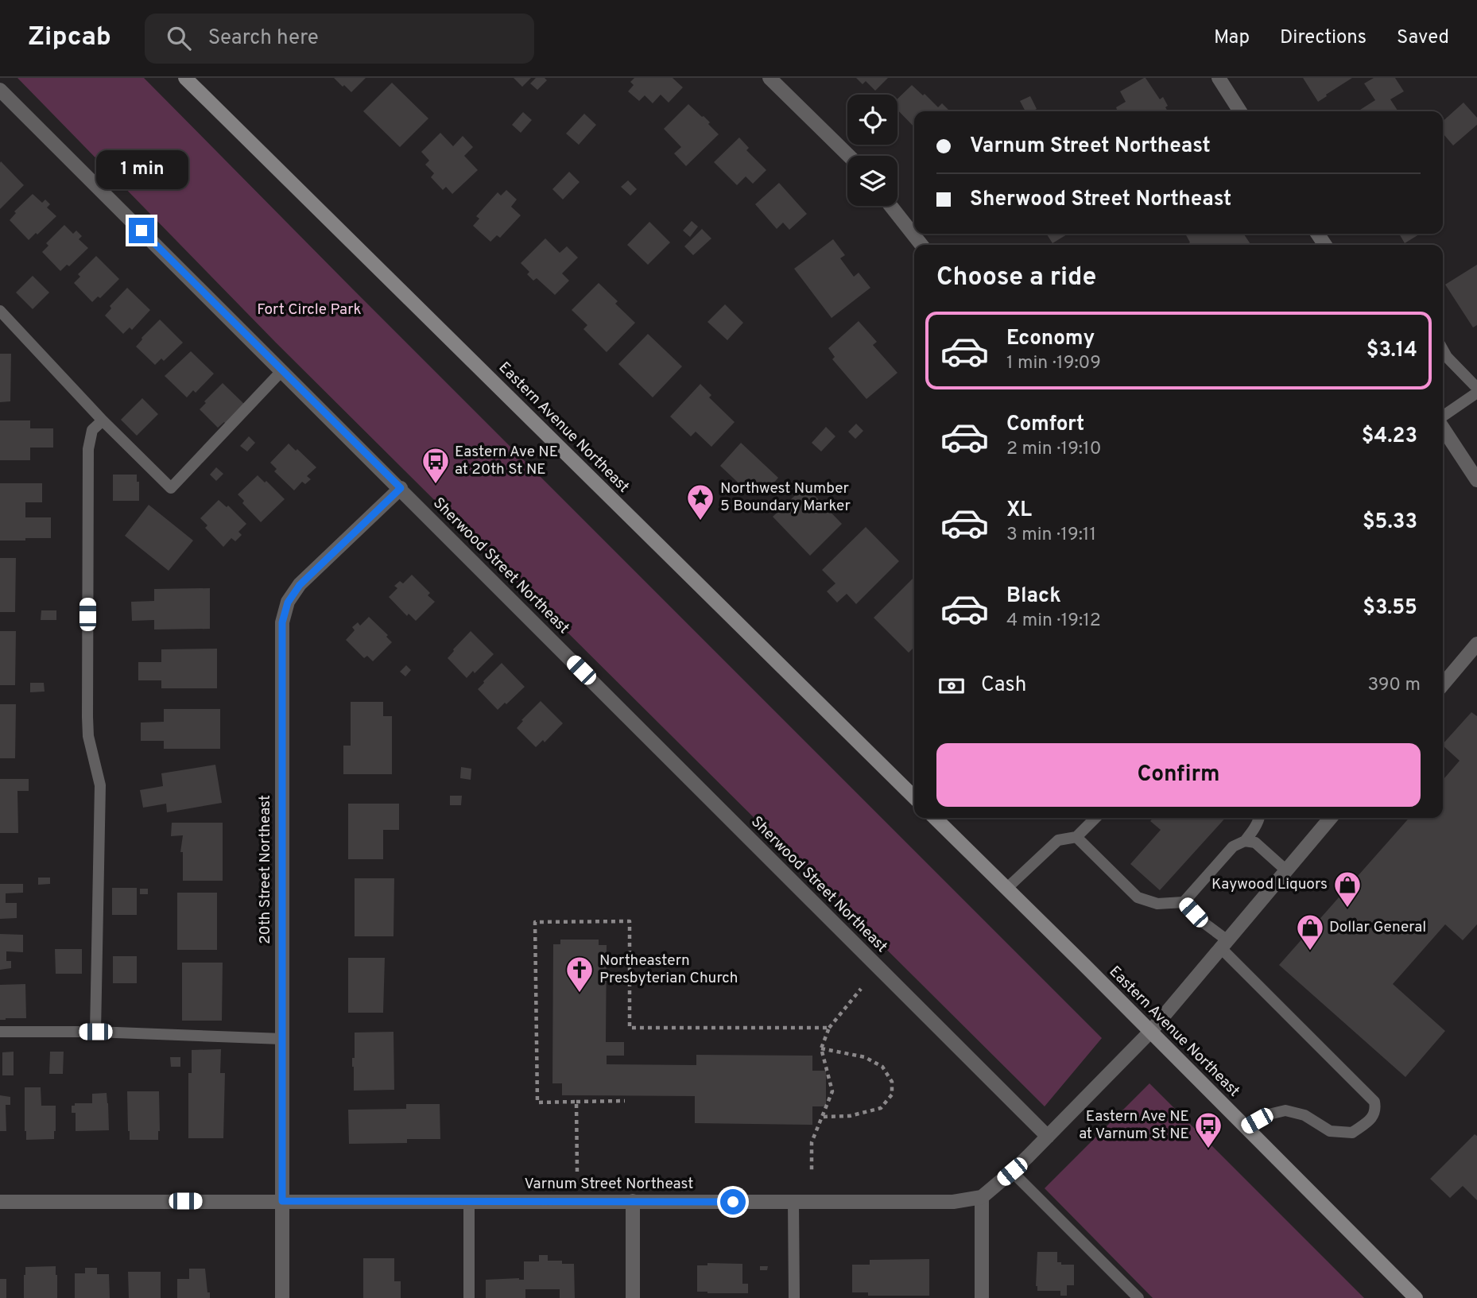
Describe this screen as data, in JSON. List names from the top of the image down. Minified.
{"streets":{"main road":["Eastern Avenue Northeast"],"street":["Sherwood Street Northeast","20th Street Northeast","Varnum Street Northeast"]},"crossings":[["Sherwood Street Northeast","20th Street Northeast"],["20th Street Northeast","Varnum Street Northeast"]],"parks":["Fort Circle Park"],"places":{"bus stop":["Eastern Ave NE at 20th St NE","Eastern Ave NE at Varnum St NE"],"place":["Northwest Number 5 Boundary Marker"],"shop":["Kaywood Liquors","Dollar General"],"church":["Northeastern Presbyterian Church"]},"page":{"header":"Zipcab","search":"Search here","nav":["Map","Directions","Saved"],"banner":["Varnum Street Northeast","Sherwood Street Northeast"],"bubble":"1 min","heading":"Choose a ride","list":[{"name":"Economy","note":"1 min · 19:09","value":"$3.14"},{"name":"Comfort","note":"2 min · 19:10","value":"$4.23"},{"name":"XL","note":"3 min · 19:11","value":"$5.33"},{"name":"Black","note":"4 min · 19:12","value":"$3.55"}],"pay":["Cash","390 m"],"buttons":"Confirm"}}
